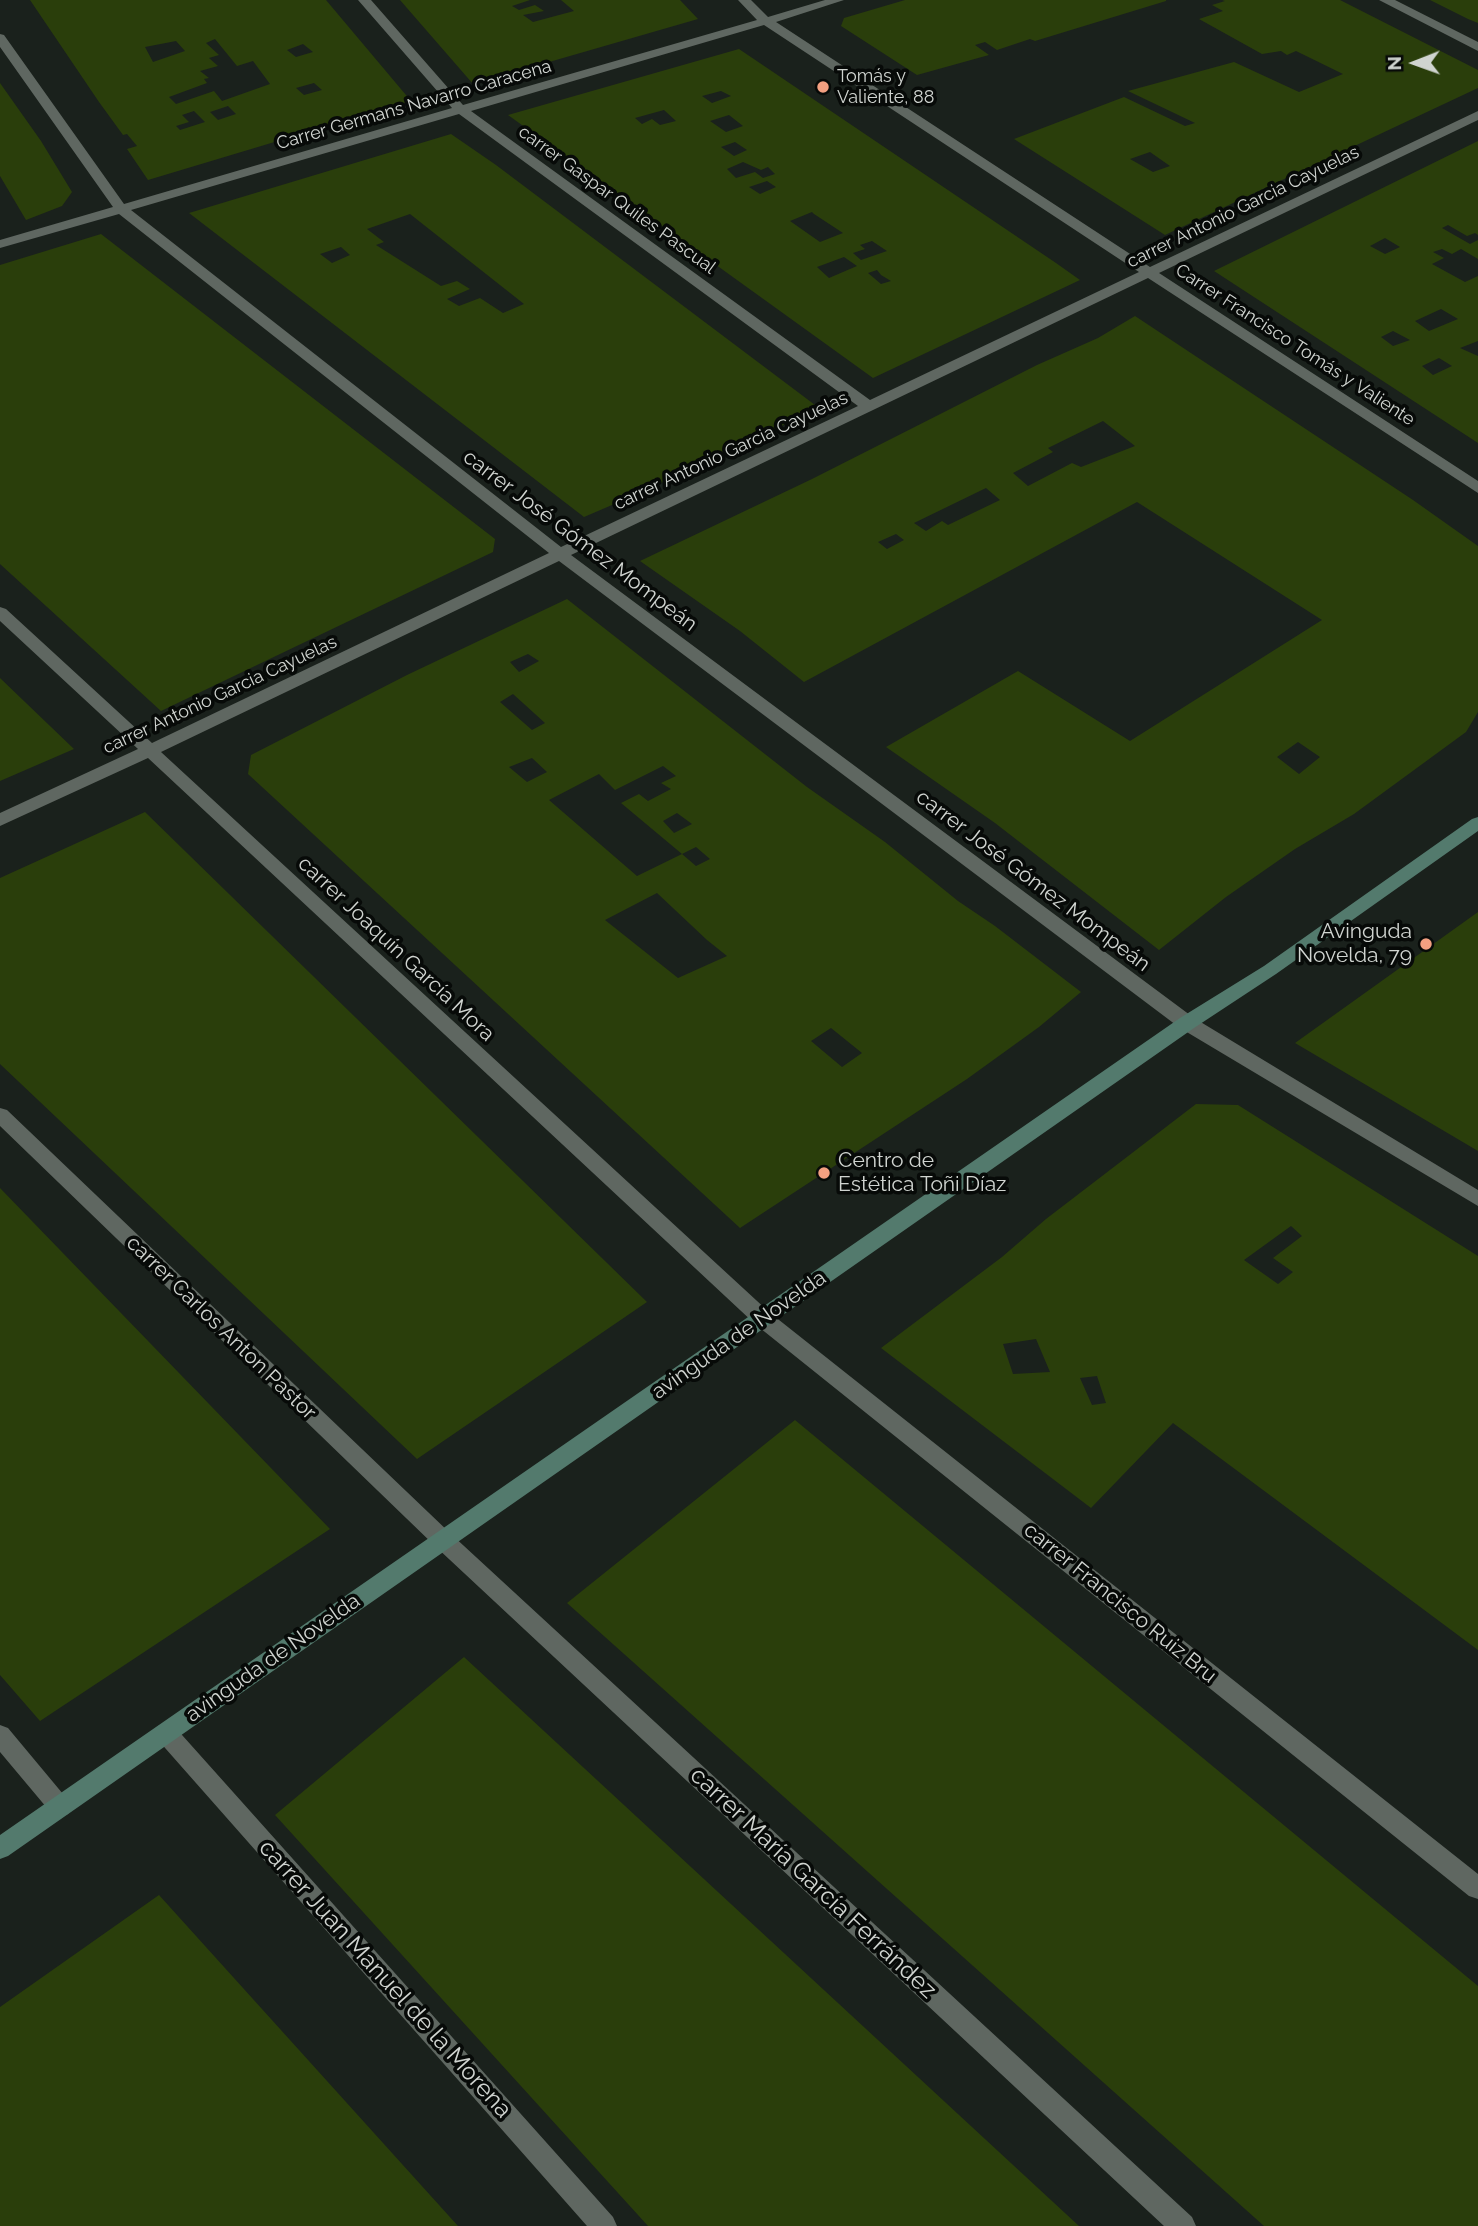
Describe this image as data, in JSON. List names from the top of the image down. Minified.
{"streets":{"main road":["avinguda de Novelda"],"street":["Carrer Germans Navarro Caracena","carrer Gaspar Quiles Pascual","carrer Antonio Garcia Cayuelas","Carrer Francisco Tomás y Valiente","carrer José Gómez Mompeán","carrer Joaquín García Mora","carrer Carlos Anton Pastor","carrer Francisco Ruiz Bru","carrer María García Ferrández","carrer Juan Manuel de la Morena"]},"crossings":[["Carrer Germans Navarro Caracena","carrer Gaspar Quiles Pascual"],["Carrer Germans Navarro Caracena","Carrer Francisco Tomás y Valiente"],["Carrer Germans Navarro Caracena","carrer José Gómez Mompeán"],["carrer Gaspar Quiles Pascual","carrer Antonio Garcia Cayuelas"],["carrer Antonio Garcia Cayuelas","Carrer Francisco Tomás y Valiente"],["carrer Antonio Garcia Cayuelas","carrer José Gómez Mompeán"],["carrer Antonio Garcia Cayuelas","carrer Joaquín García Mora"],["carrer José Gómez Mompeán","avinguda de Novelda"],["carrer Joaquín García Mora","avinguda de Novelda"],["carrer Joaquín García Mora","carrer Francisco Ruiz Bru"],["carrer Carlos Anton Pastor","avinguda de Novelda"],["carrer Carlos Anton Pastor","carrer María García Ferrández"],["avinguda de Novelda","carrer Francisco Ruiz Bru"],["avinguda de Novelda","carrer María García Ferrández"],["avinguda de Novelda","carrer Juan Manuel de la Morena"]],"places":["Tomás y Valiente, 88","Avinguda Novelda, 79","Centro de Estética Toñi Díaz"],"north":"left"}
